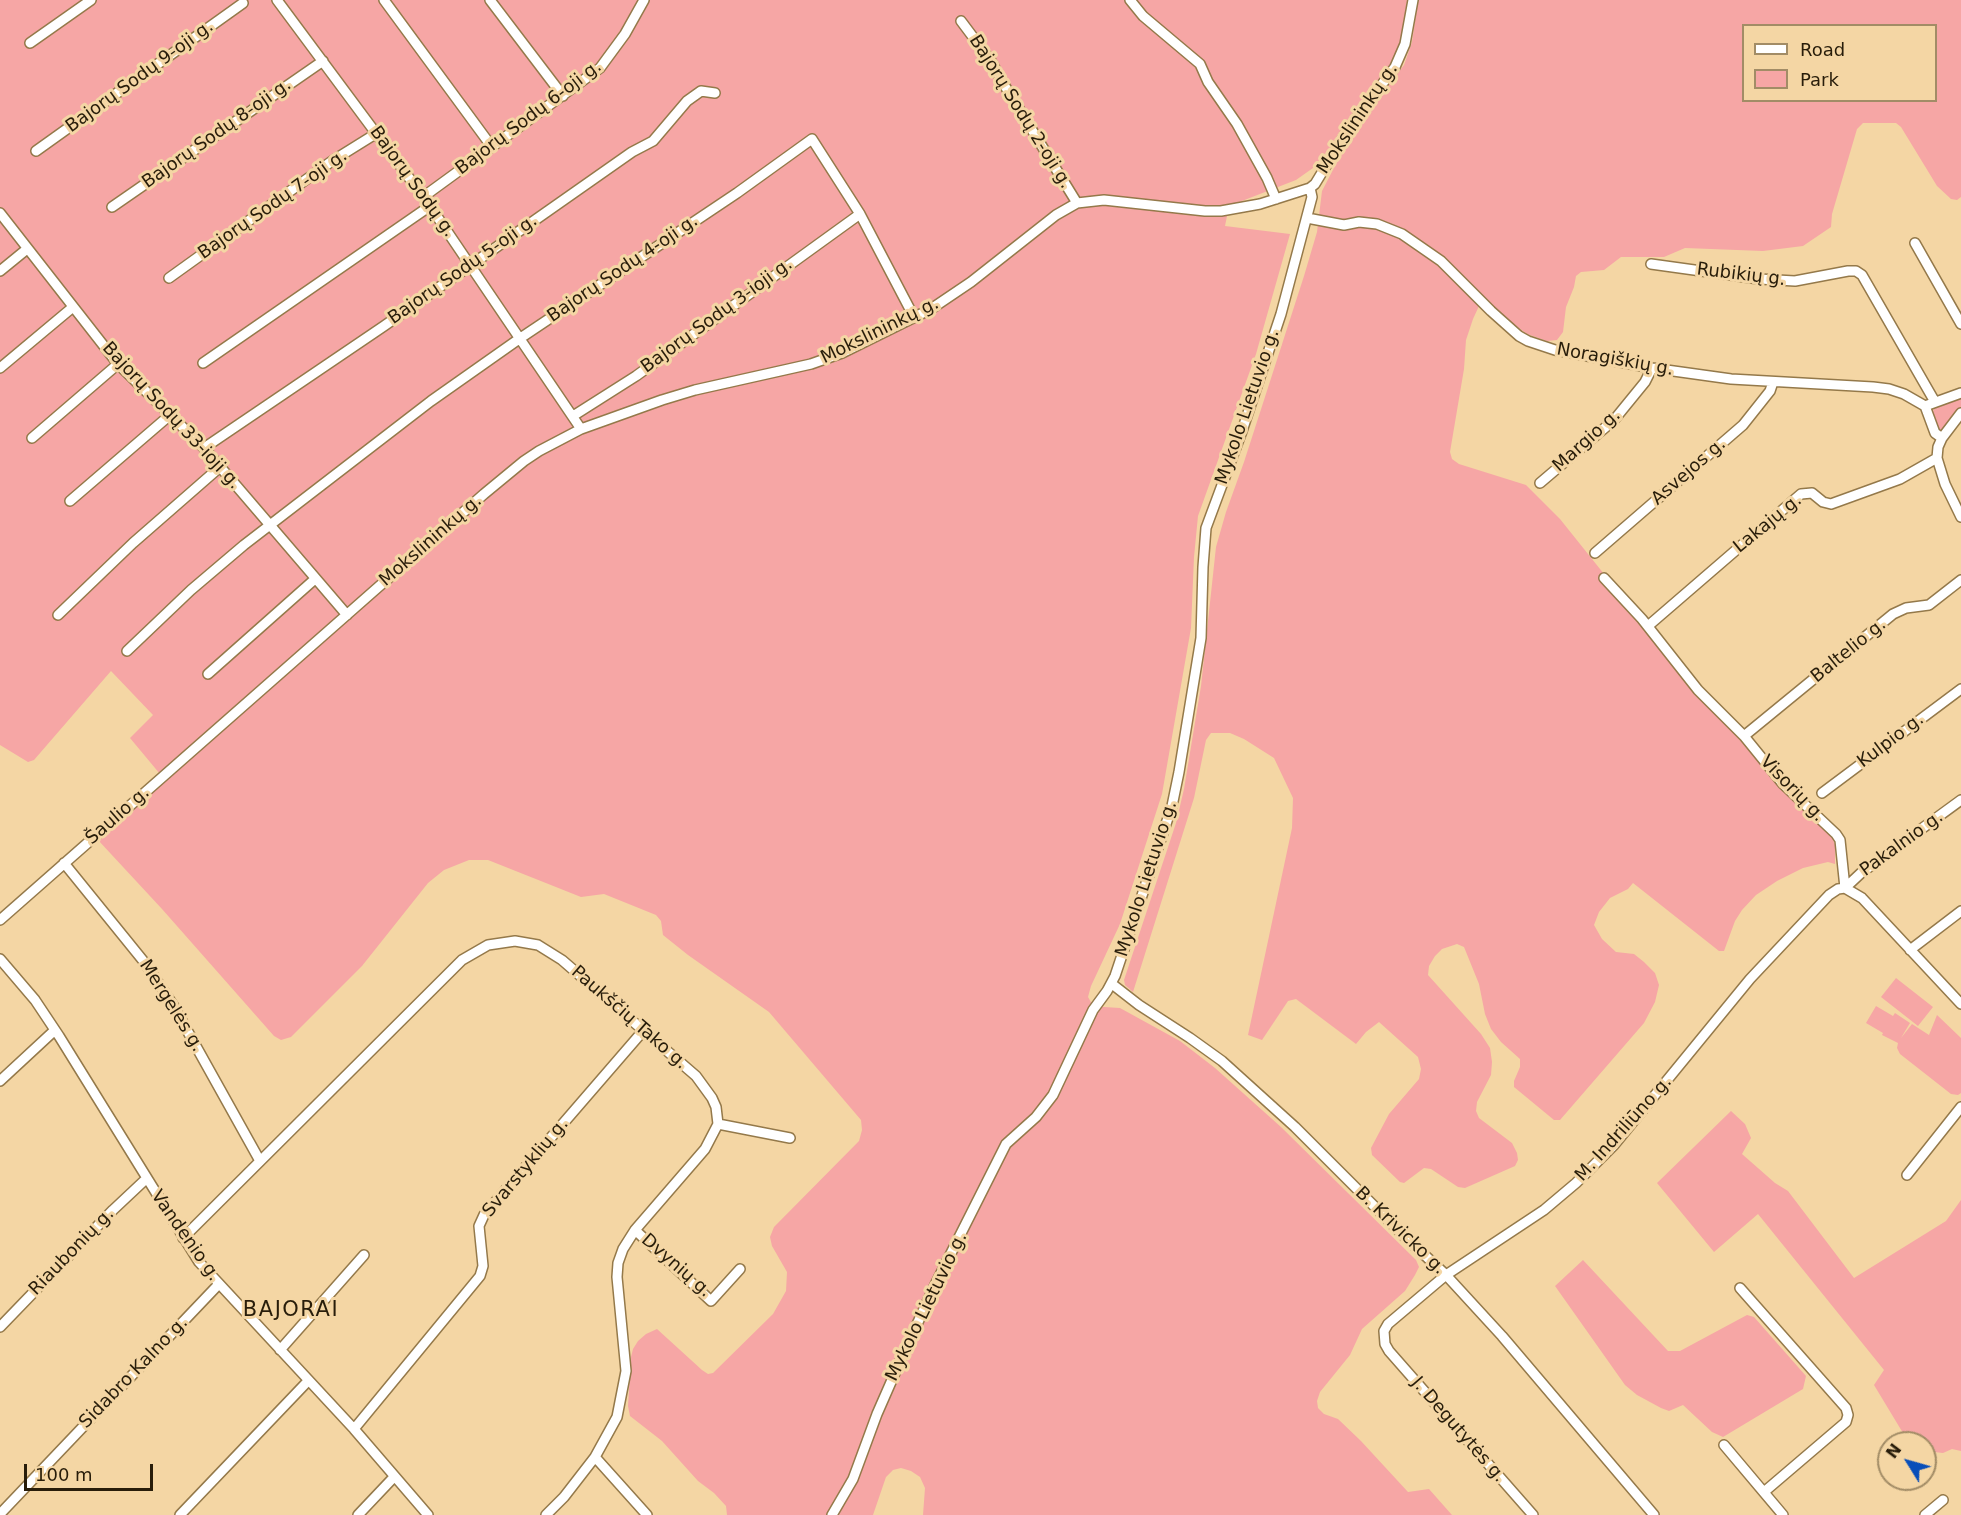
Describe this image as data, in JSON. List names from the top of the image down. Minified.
{"streets":{"street":["Bajorų Sodų 9-oji g.","Bajorų Sodų 2-oji g.","Bajorų Sodų 6-oji g.","Mokslininkų g.","Bajorų Sodų 8-oji g.","Bajorų Sodų g.","Bajorų Sodų 7-oji g.","Bajorų Sodų 4-oji g.","Bajorų Sodų 5-oji g.","Rubikių g.","Bajorų Sodų 3-ioji g.","Noragiškių g.","Mykolo Lietuvio g.","Bajorų Sodų 33-ioji g.","Margio g.","Asvejos g.","Lakajų g.","Baltelio g.","Kulpio g.","Visorių g.","Šaulio g.","Pakalnio g.","Mergelės g.","Paukščių Tako g.","M. Indriliūno g.","Svarstyklių g.","B. Krivicko g.","Vandenio g.","Riaubonių g.","Dvynių g.","Sidabro Kalno g.","J. Degutytės g."]},"crossings":[["Bajorų Sodų 2-oji g.","Mokslininkų g."],["Bajorų Sodų 6-oji g.","Bajorų Sodų g."],["Mokslininkų g.","Bajorų Sodų g."],["Mokslininkų g.","Bajorų Sodų 4-oji g."],["Mokslininkų g.","Mykolo Lietuvio g."],["Mokslininkų g.","Bajorų Sodų 33-ioji g."],["Mokslininkų g.","Šaulio g."],["Bajorų Sodų 8-oji g.","Bajorų Sodų g."],["Bajorų Sodų g.","Bajorų Sodų 7-oji g."],["Bajorų Sodų g.","Bajorų Sodų 4-oji g."],["Bajorų Sodų g.","Bajorų Sodų 5-oji g."],["Bajorų Sodų g.","Bajorų Sodų 3-ioji g."],["Bajorų Sodų 4-oji g.","Bajorų Sodų 3-ioji g."],["Bajorų Sodų 4-oji g.","Bajorų Sodų 33-ioji g."],["Bajorų Sodų 5-oji g.","Bajorų Sodų 33-ioji g."],["Noragiškių g.","Mykolo Lietuvio g."],["Noragiškių g.","Margio g."],["Noragiškių g.","Asvejos g."],["Mykolo Lietuvio g.","B. Krivicko g."],["Lakajų g.","Visorių g."],["Baltelio g.","Visorių g."],["Visorių g.","Pakalnio g."],["Visorių g.","M. Indriliūno g."],["Šaulio g.","Mergelės g."],["Pakalnio g.","M. Indriliūno g."],["Mergelės g.","Paukščių Tako g."],["Paukščių Tako g.","Svarstyklių g."],["Paukščių Tako g.","Vandenio g."],["M. Indriliūno g.","B. Krivicko g."],["M. Indriliūno g.","J. Degutytės g."],["Svarstyklių g.","Vandenio g."],["Vandenio g.","Riaubonių g."],["Vandenio g.","Sidabro Kalno g."]],"districts":["BAJORAI"],"legend":["Road","Park"],"scale_bar":"100 m","north":"top left"}
